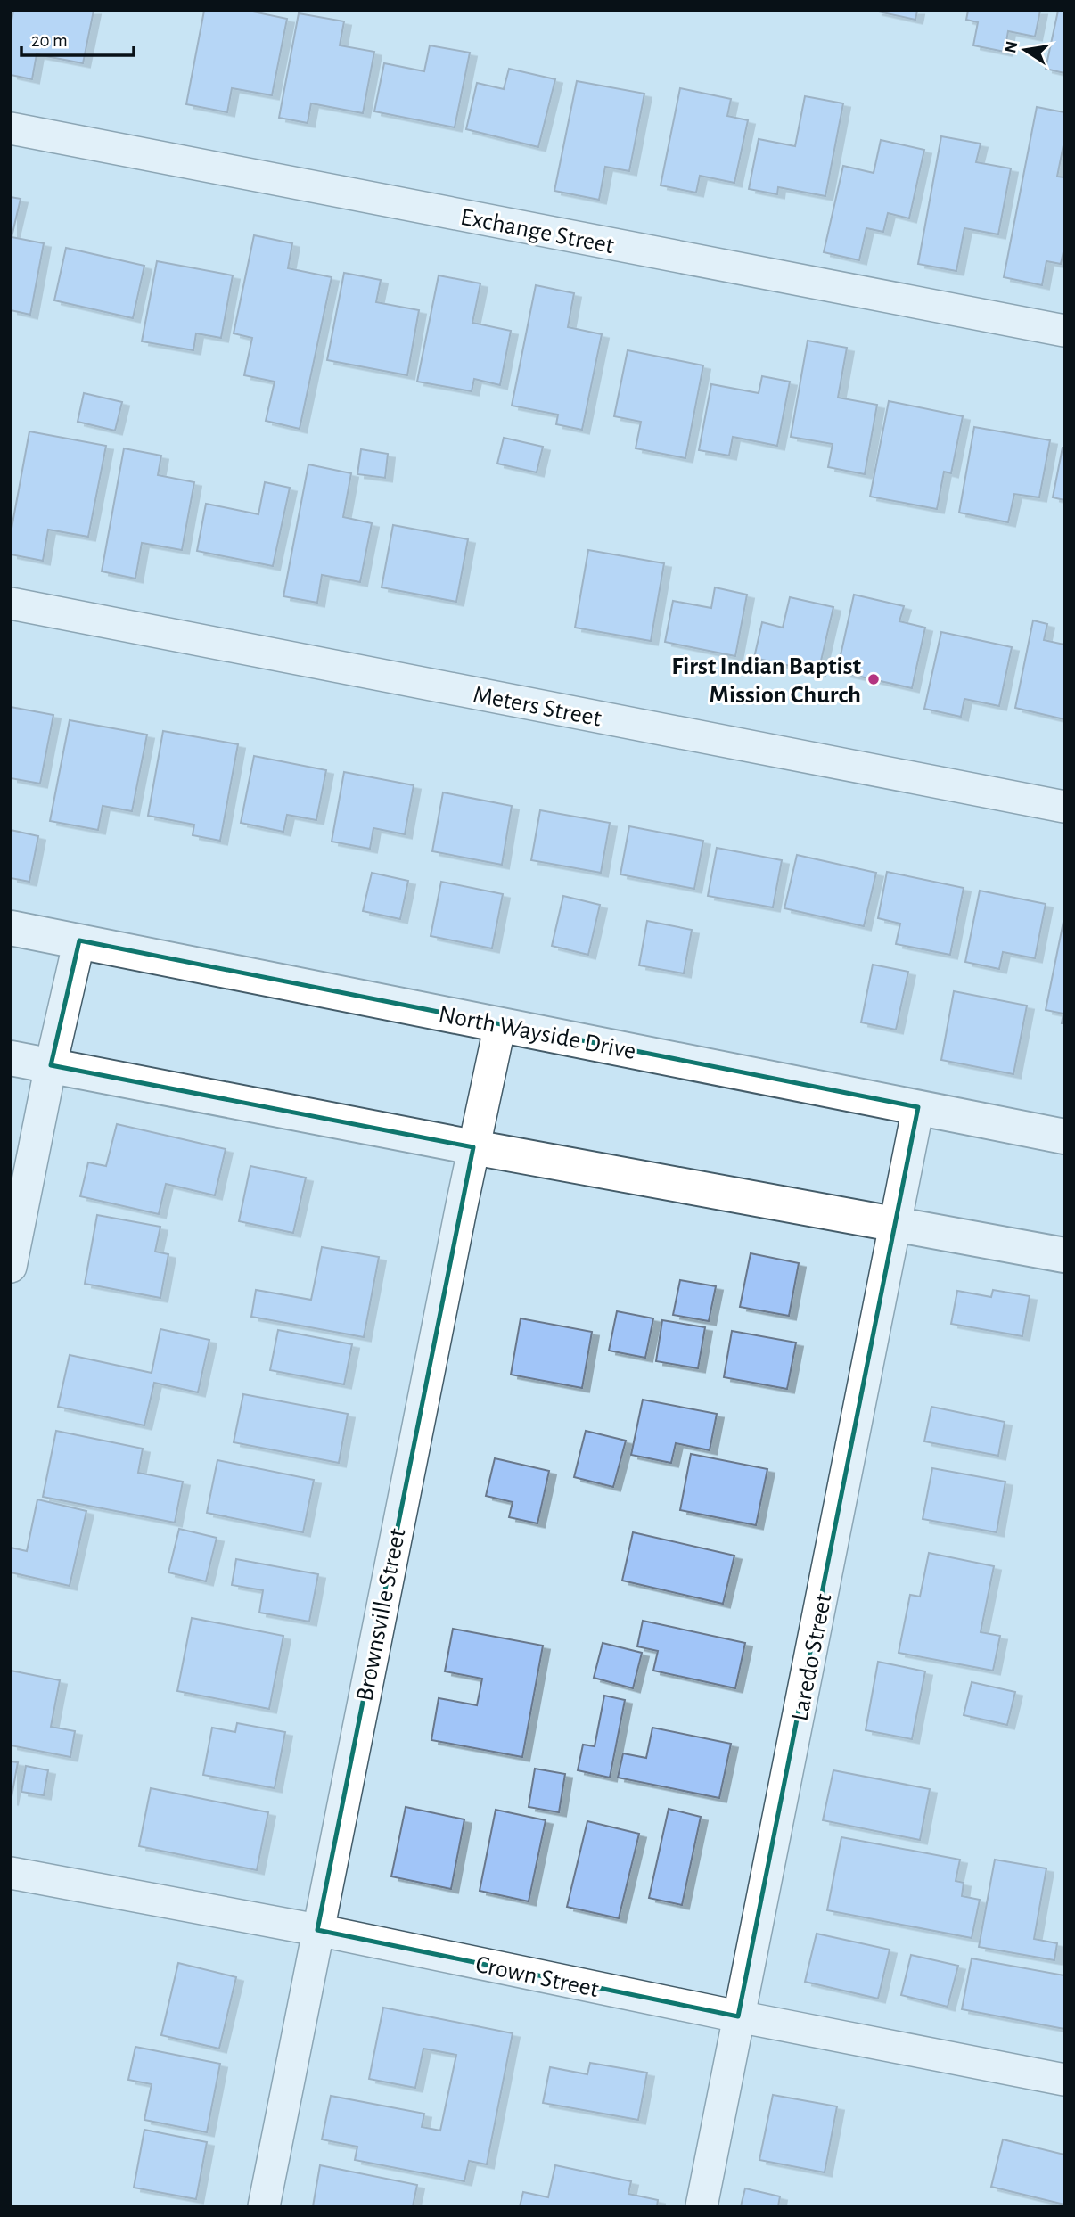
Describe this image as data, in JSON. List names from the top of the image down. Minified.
{"streets":{"main road":["North Wayside Drive"],"street":["Exchange Street","Meters Street","Brownsville Street","Laredo Street","Crown Street"]},"crossings":[["North Wayside Drive","Brownsville Street"],["North Wayside Drive","Laredo Street"],["Brownsville Street","Crown Street"],["Laredo Street","Crown Street"]],"places":["First Indian Baptist Mission Church"],"scale_bar":"20 m","north":"left"}
